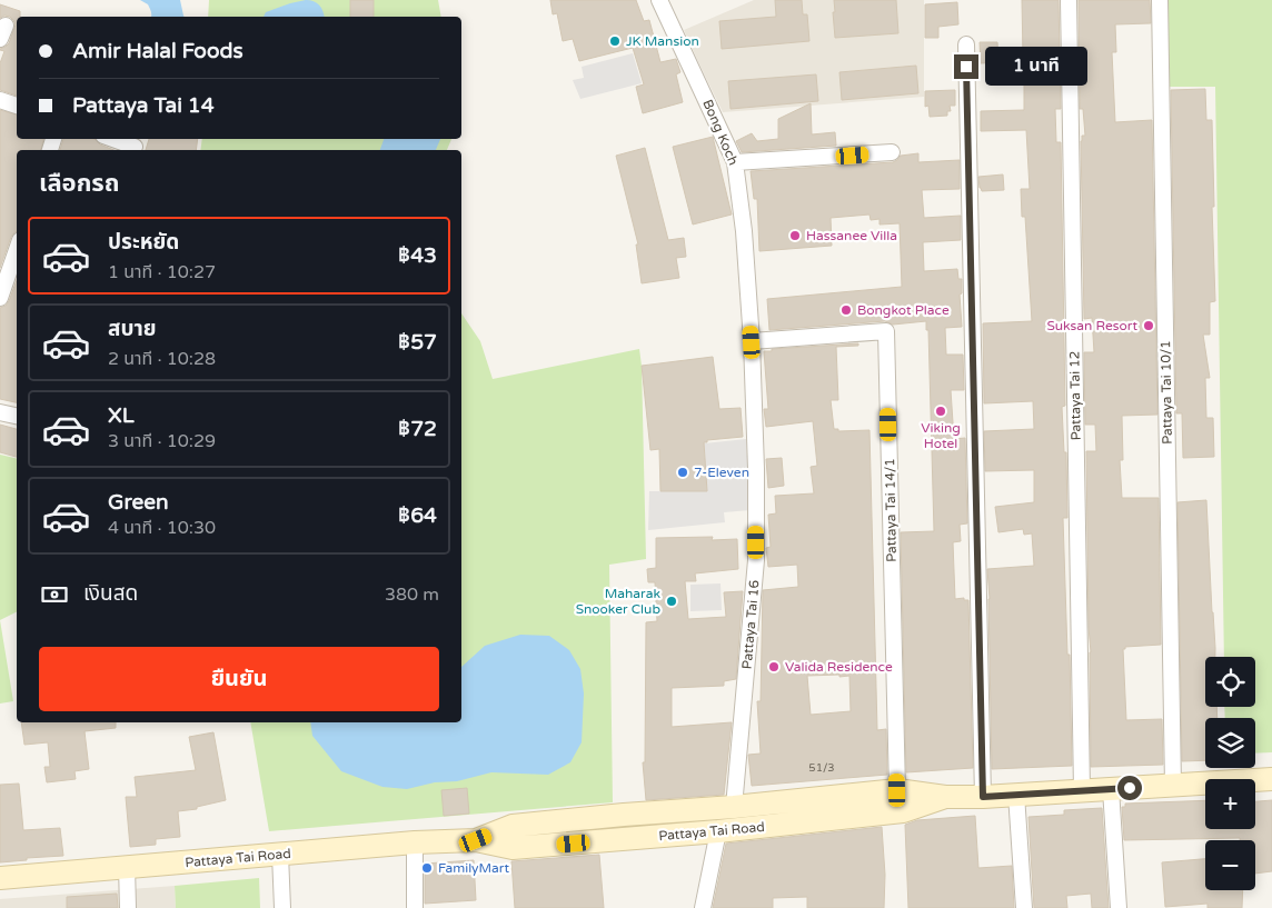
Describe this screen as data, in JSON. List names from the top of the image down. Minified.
{"streets":{"main road":["Pattaya Tai Road"],"street":["Bong Koch","Pattaya Tai 10/1","Pattaya Tai 12","Pattaya Tai 14/1","Pattaya Tai 16"]},"crossings":[["Bong Koch","Pattaya Tai 14/1"],["Bong Koch","Pattaya Tai 16"],["Pattaya Tai 10/1","Pattaya Tai Road"],["Pattaya Tai 12","Pattaya Tai Road"],["Pattaya Tai 14/1","Pattaya Tai 16"],["Pattaya Tai 14/1","Pattaya Tai Road"],["Pattaya Tai 16","Pattaya Tai Road"]],"places":["JK Mansion","Hassanee Villa","Bongkot Place","Suksan Resort","Viking Hotel","7-Eleven","Maharak Snooker Club","Valida Residence","FamilyMart"],"house_numbers":["51/3"],"page":{"banner":["Amir Halal Foods","Pattaya Tai 14"],"bubble":"1 นาที","heading":"เลือกรถ","list":[{"name":"ประหยัด","note":"1 นาที · 10:27","value":"฿43"},{"name":"สบาย","note":"2 นาที · 10:28","value":"฿57"},{"name":"XL","note":"3 นาที · 10:29","value":"฿72"},{"name":"Green","note":"4 นาที · 10:30","value":"฿64"}],"pay":["เงินสด","380 m"],"buttons":"ยืนยัน","map_buttons":["+","−"]}}
